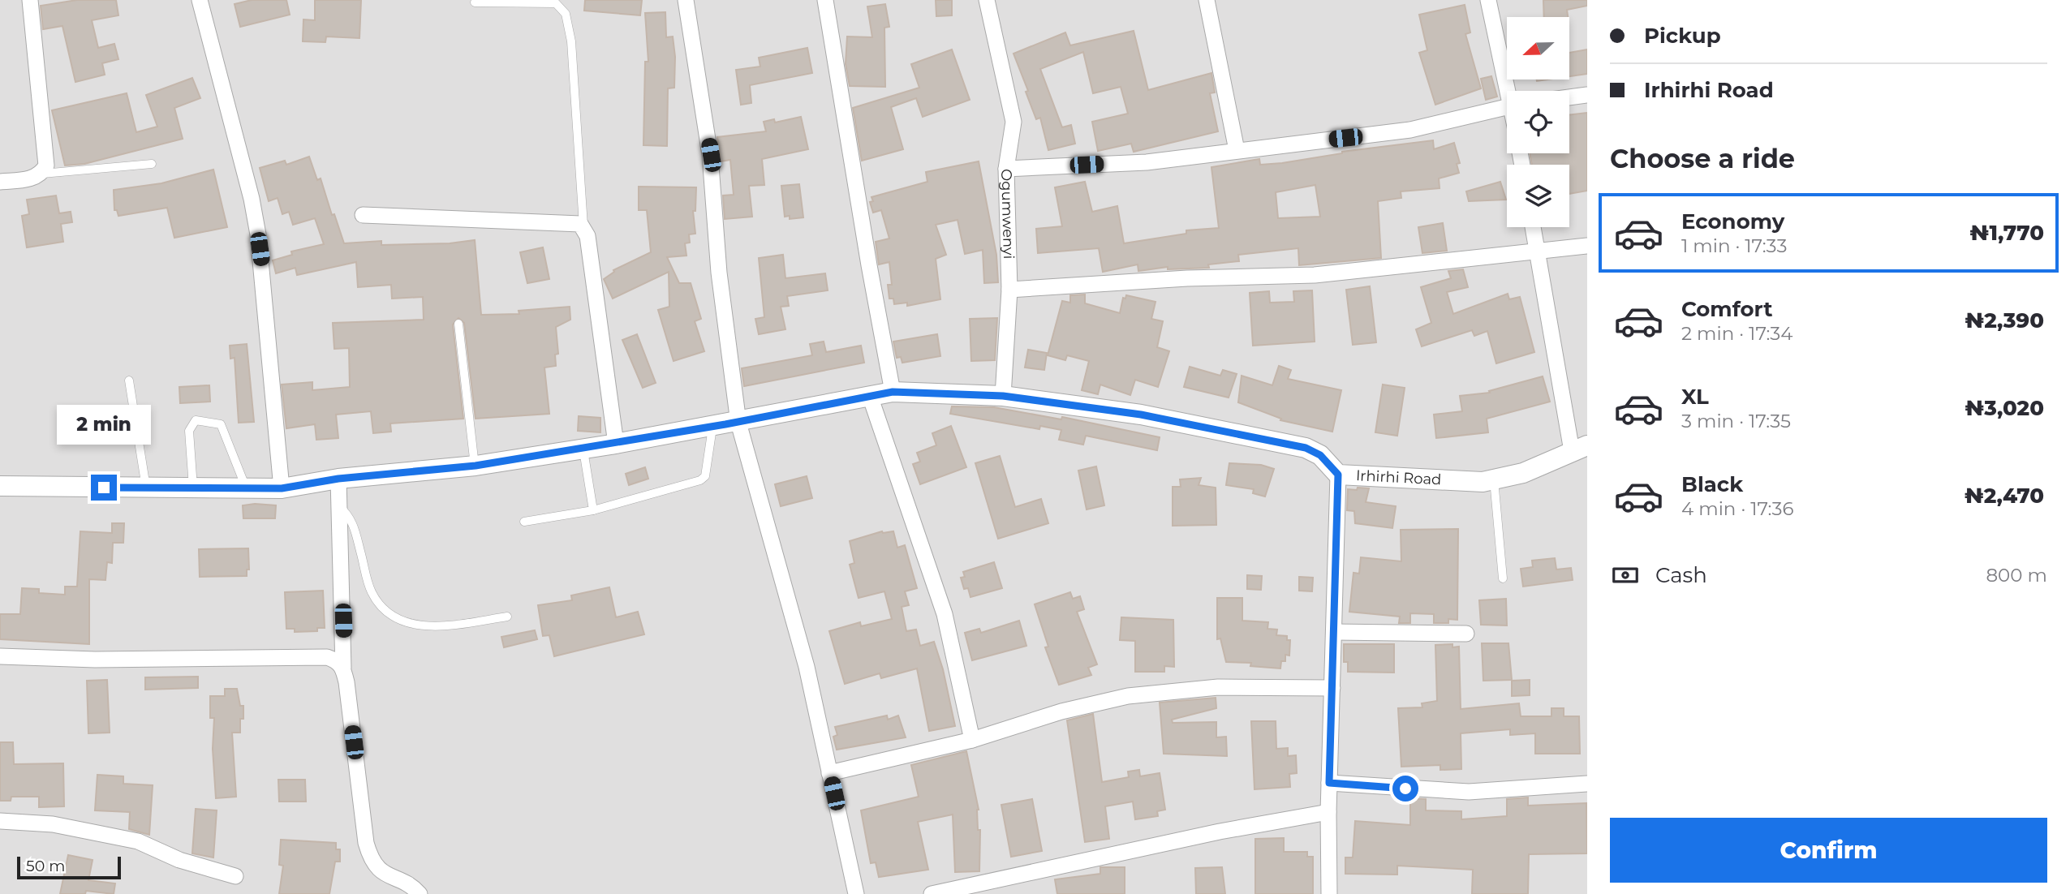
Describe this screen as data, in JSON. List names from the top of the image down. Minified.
{"streets":{"street":["Ogumwenyi","Irhirhi Road"]},"crossings":[["Ogumwenyi","Irhirhi Road"]],"scale_bar":"50 m","north":"left","page":{"banner":["Pickup","Irhirhi Road"],"heading":"Choose a ride","list":[{"name":"Economy","note":"1 min · 17:33","value":"₦1,770"},{"name":"Comfort","note":"2 min · 17:34","value":"₦2,390"},{"name":"XL","note":"3 min · 17:35","value":"₦3,020"},{"name":"Black","note":"4 min · 17:36","value":"₦2,470"}],"bubble":"2 min","pay":["Cash","800 m"],"buttons":"Confirm","scale":"50 m"}}
